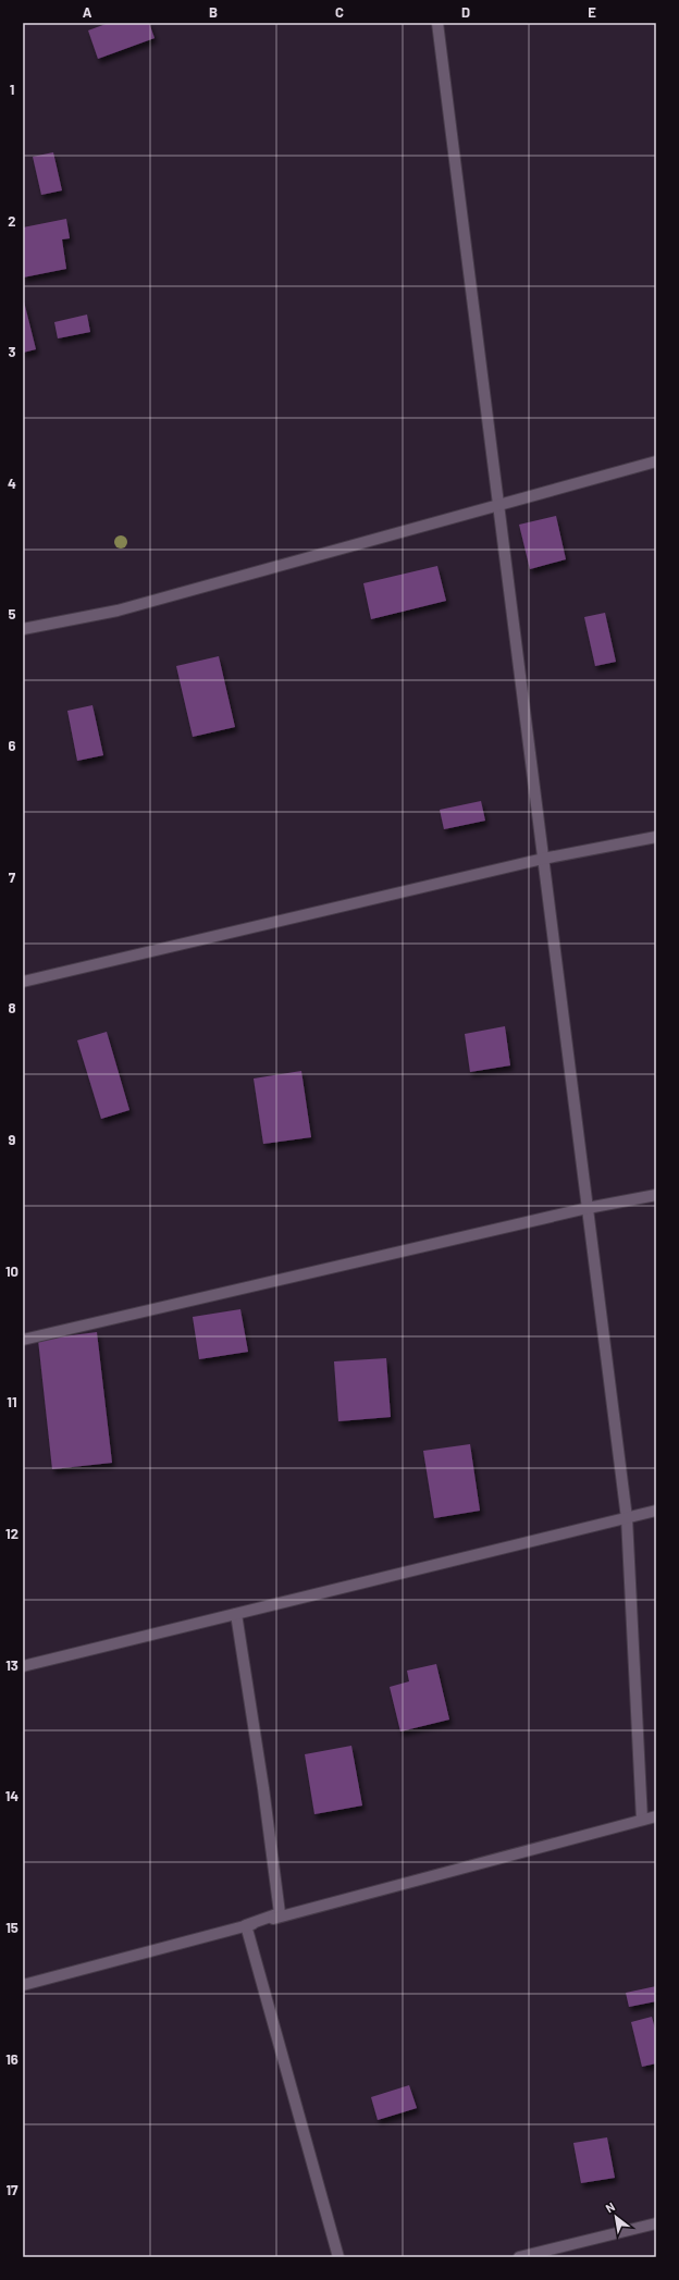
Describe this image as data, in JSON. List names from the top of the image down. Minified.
{"north":"top left","grid":{"columns":["A","B","C","D","E"],"rows":["1","2","3","4","5","6","7","8","9","10","11","12","13","14","15","16","17"]}}
